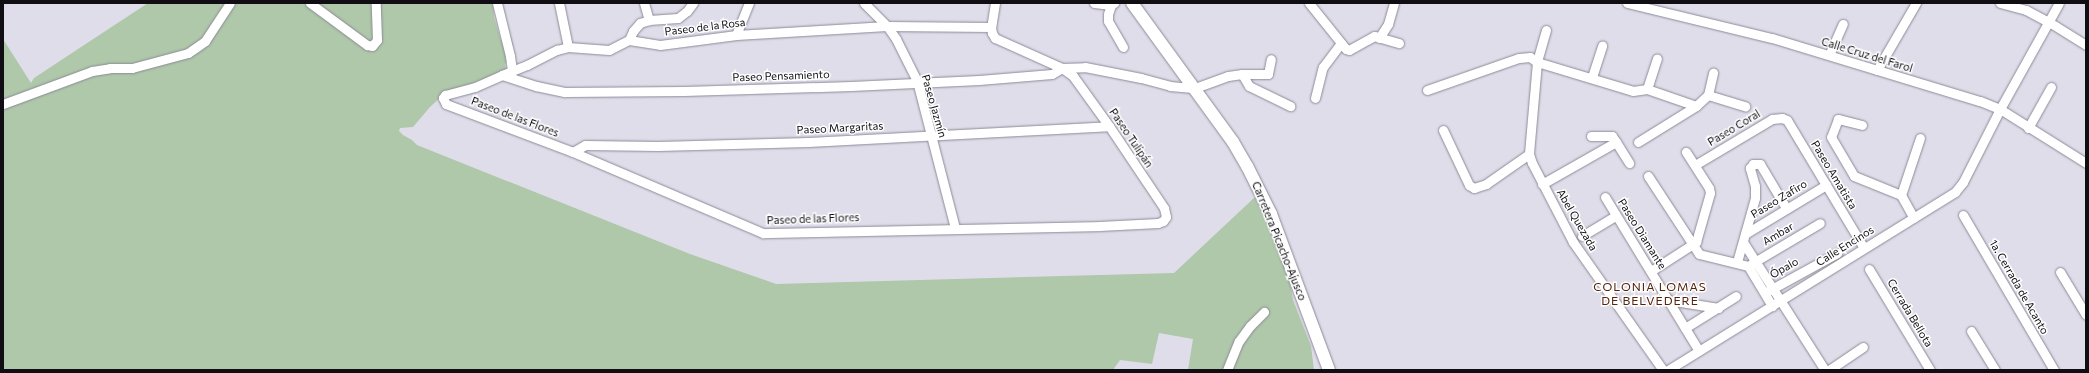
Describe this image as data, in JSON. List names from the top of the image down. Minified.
{"streets":{"main road":["Carretera Picacho-Ajusco"],"street":["Paseo de la Rosa","Calle Cruz del Farol","Paseo Pensamiento","Paseo Jazmín","Paseo de las Flores","Paseo Margaritas","Paseo Coral","Paseo Tulipán","Paseo Amatista","Paseo Zafiro","Abel Quezada","Paseo Diamante","Ambar","Calle Encinos","Ópalo","1a. Cerrada de Acanto","Cerrada Bellota"]},"crossings":[["Paseo de la Rosa","Paseo Jazmín"],["Calle Cruz del Farol","Calle Encinos"],["Paseo Pensamiento","Paseo Jazmín"],["Paseo Pensamiento","Paseo de las Flores"],["Paseo Pensamiento","Paseo Tulipán"],["Paseo Jazmín","Paseo de las Flores"],["Paseo Jazmín","Paseo Margaritas"],["Paseo de las Flores","Paseo Margaritas"],["Paseo de las Flores","Paseo Tulipán"],["Paseo Margaritas","Paseo Tulipán"],["Paseo Coral","Paseo Amatista"],["Paseo Amatista","Paseo Zafiro"],["Paseo Amatista","Calle Encinos"],["Paseo Diamante","Calle Encinos"]],"districts":["COLONIA LOMAS DE BELVEDERE"]}
